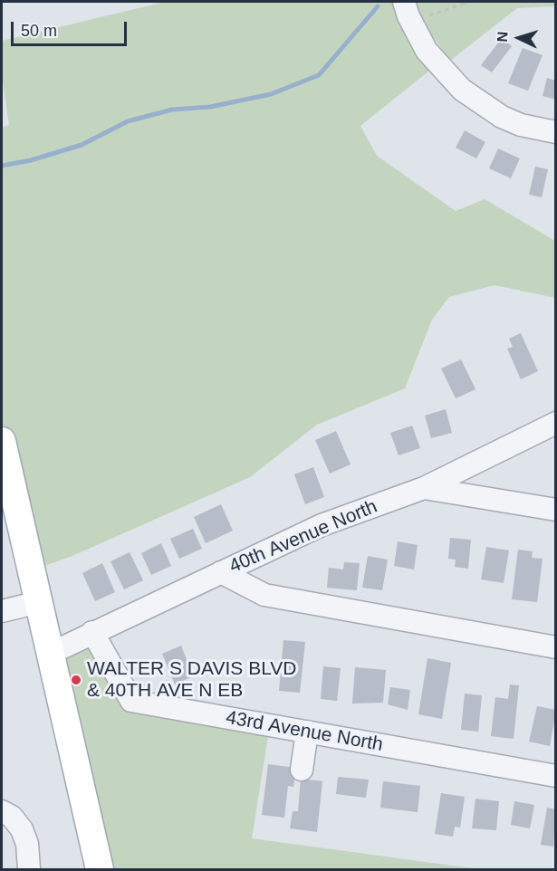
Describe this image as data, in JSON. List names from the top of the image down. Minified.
{"streets":{"street":["40th Avenue North","43rd Avenue North"]},"crossings":[["40th Avenue North","43rd Avenue North"]],"places":["WALTER S DAVIS BLVD & 40TH AVE N EB"],"scale_bar":"50 m","north":"left"}
